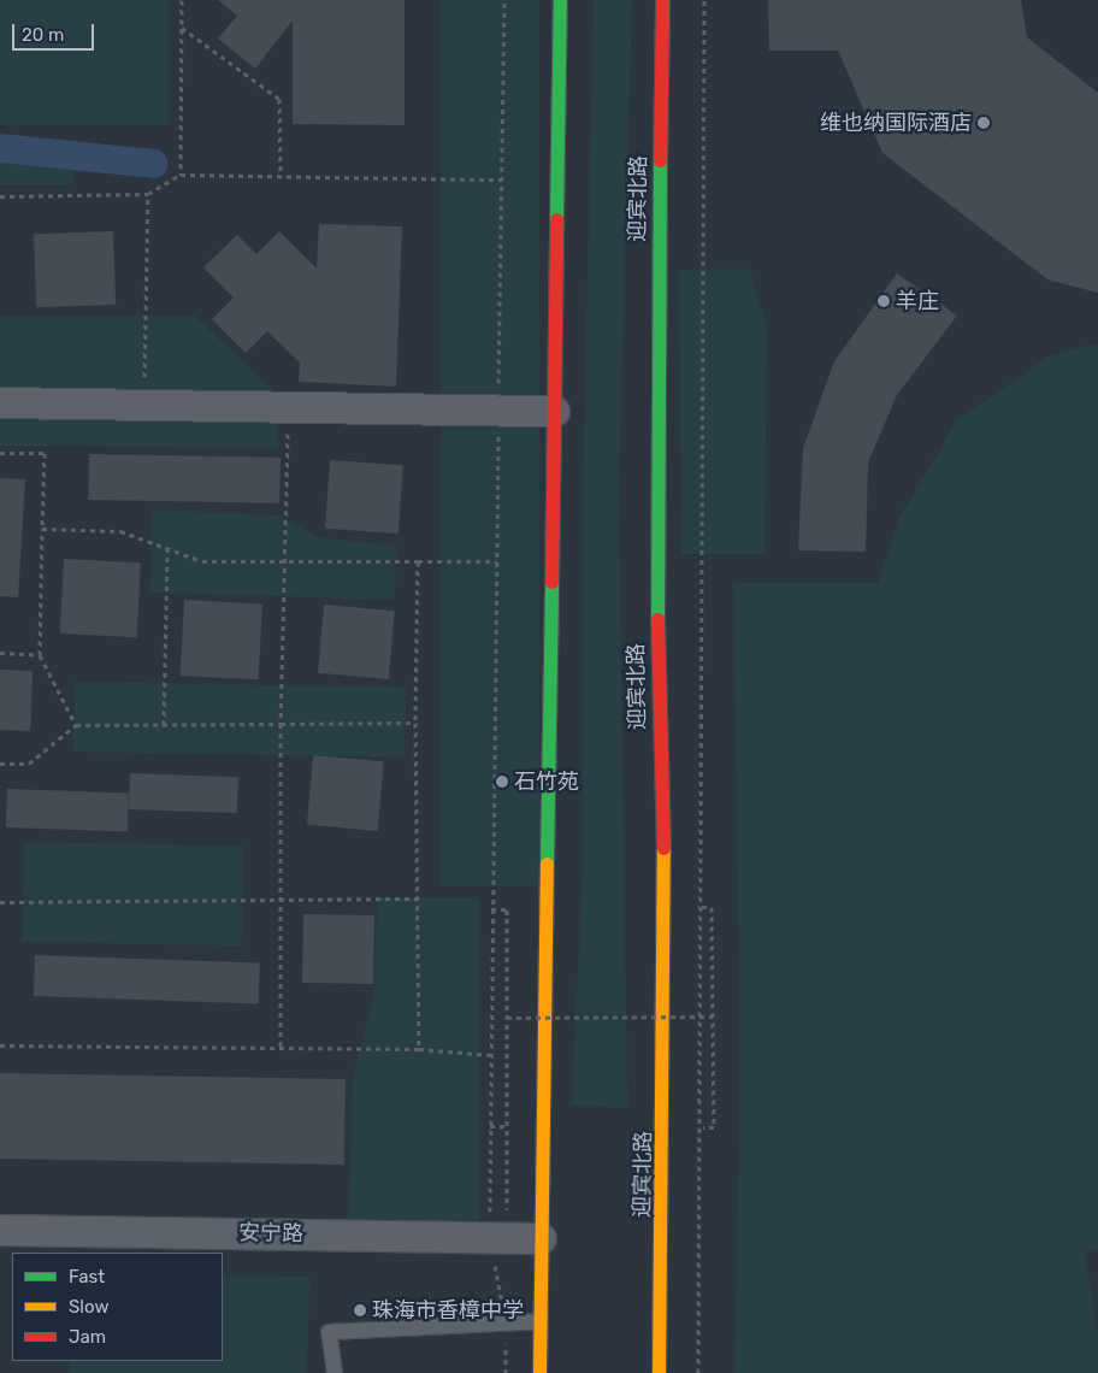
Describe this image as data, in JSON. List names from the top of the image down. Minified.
{"streets":{"main road":["迎宾北路"],"street":["安宁路"]},"places":["维也纳国际酒店","羊庄","石竹苑","珠海市香樟中学"],"legend":["Fast","Slow","Jam"],"scale_bar":"20 m"}
